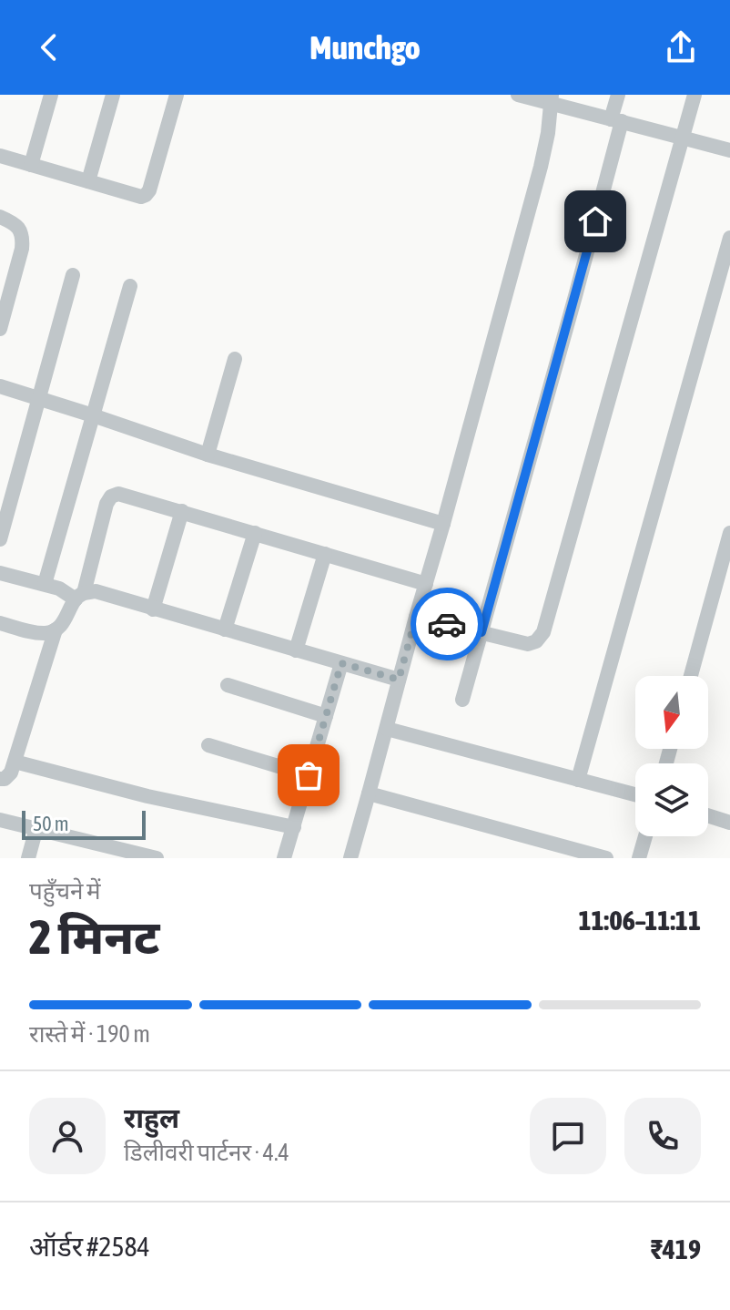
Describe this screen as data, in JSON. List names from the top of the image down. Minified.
{"scale_bar":"50 m","north":"bottom","page":{"header":"Munchgo","scale":"50 m","heading":["2 मिनट","पहुँचने में","11:06–11:11"],"panel":["राहुल","डिलीवरी पार्टनर · 4.4","ऑर्डर #2584","₹419"],"bar":"रास्ते में · 190 m"}}
